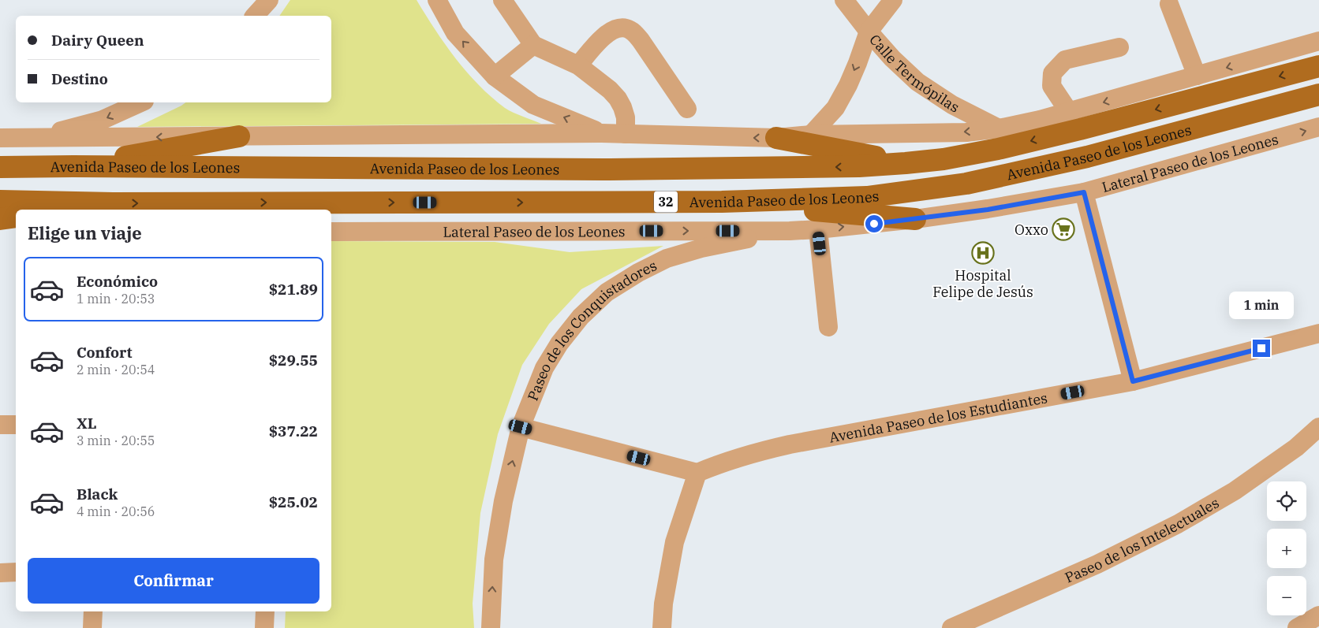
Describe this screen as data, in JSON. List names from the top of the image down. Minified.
{"streets":{"main road":["Avenida Paseo de los Leones","32"],"street":["Calle Termópilas","Lateral Paseo de los Leones","Paseo de los Conquistadores","Avenida Paseo de los Estudiantes","Paseo de los Intelectuales"]},"crossings":[["Lateral Paseo de los Leones","Paseo de los Conquistadores"]],"one_way":["Paseo de los Conquistadores"],"places":{"supermarket":["Oxxo"],"hospital":["Hospital Felipe de Jesús"]},"page":{"banner":["Dairy Queen","Destino"],"heading":"Elige un viaje","list":[{"name":"Económico","note":"1 min · 20:53","value":"$21.89"},{"name":"Confort","note":"2 min · 20:54","value":"$29.55"},{"name":"XL","note":"3 min · 20:55","value":"$37.22"},{"name":"Black","note":"4 min · 20:56","value":"$25.02"}],"bubble":"1 min","map_buttons":["+","−"],"buttons":"Confirmar"}}
